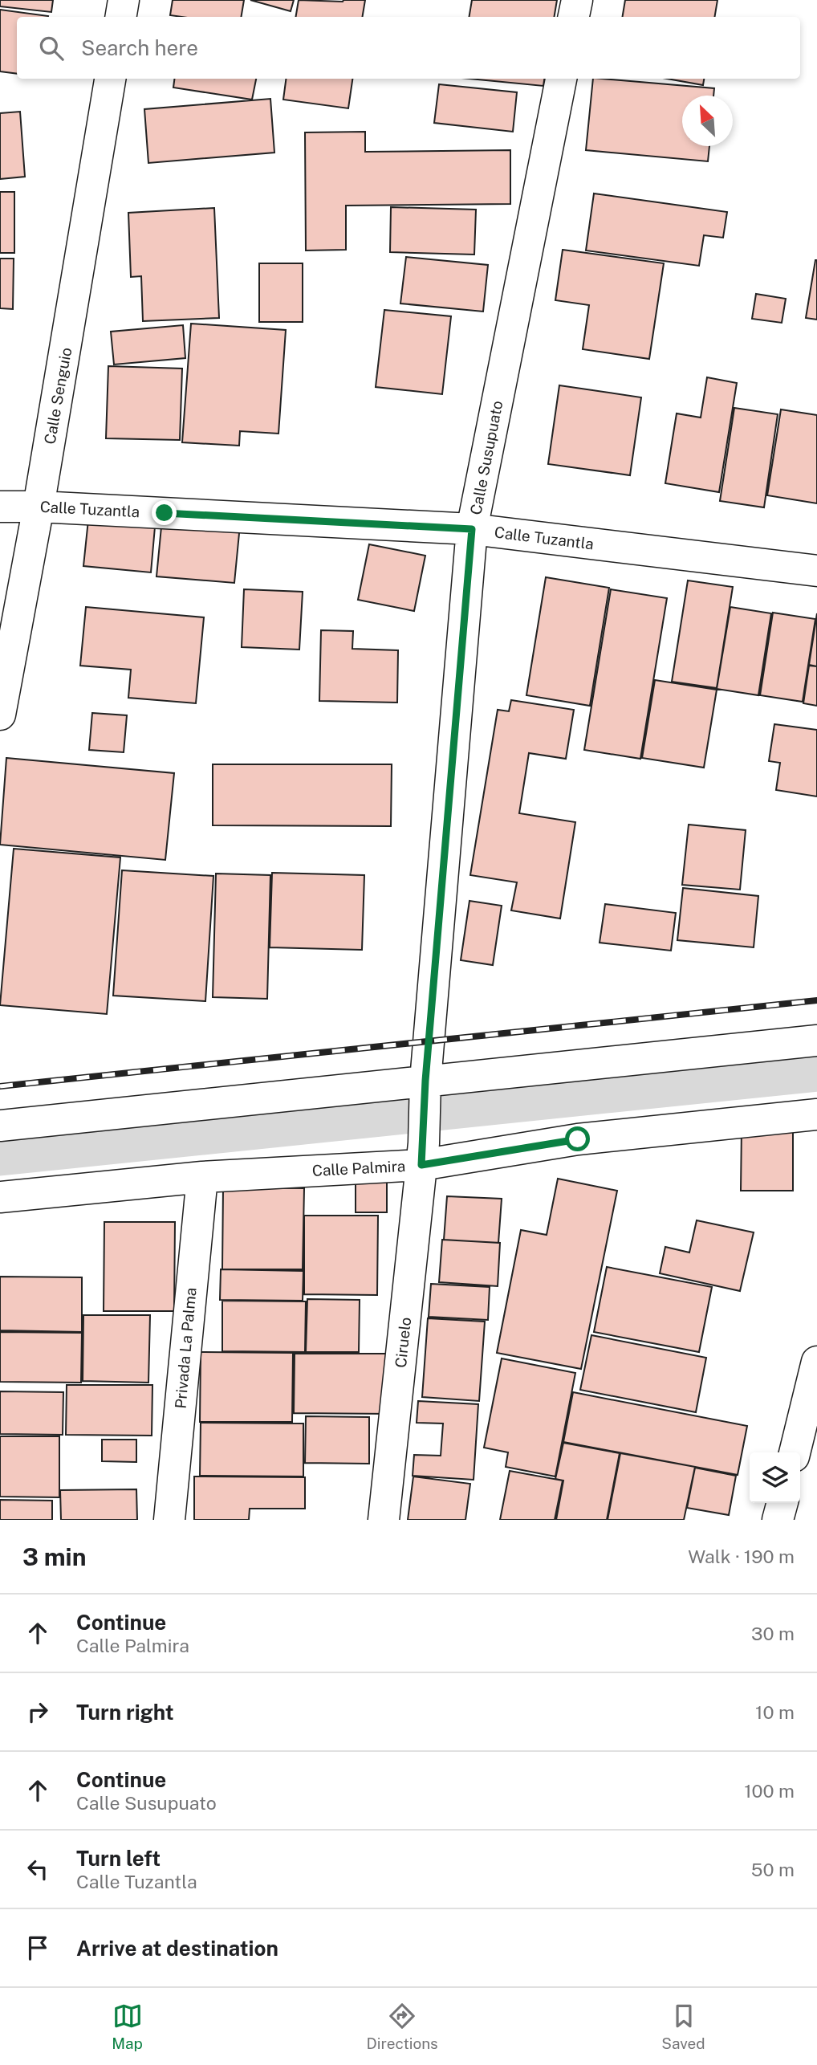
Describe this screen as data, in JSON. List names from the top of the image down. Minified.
{"streets":{"street":["Calle Senguio","Calle Susupuato","Calle Tuzantla","Calle Palmira","Ciruelo","Privada La Palma"]},"crossings":[["Calle Senguio","Calle Tuzantla"],["Calle Susupuato","Calle Tuzantla"],["Calle Susupuato","Calle Palmira"],["Calle Susupuato","Ciruelo"],["Calle Palmira","Ciruelo"],["Calle Palmira","Privada La Palma"]],"north":"top left","page":{"search":"Search here","heading":["3 min","Walk · 190 m"],"list":[["Continue","Calle Palmira","30 m"],["Turn right","10 m"],["Continue","Calle Susupuato","100 m"],["Turn left","Calle Tuzantla","50 m"],"Arrive at destination"],"nav":["Map","Directions","Saved"]}}
